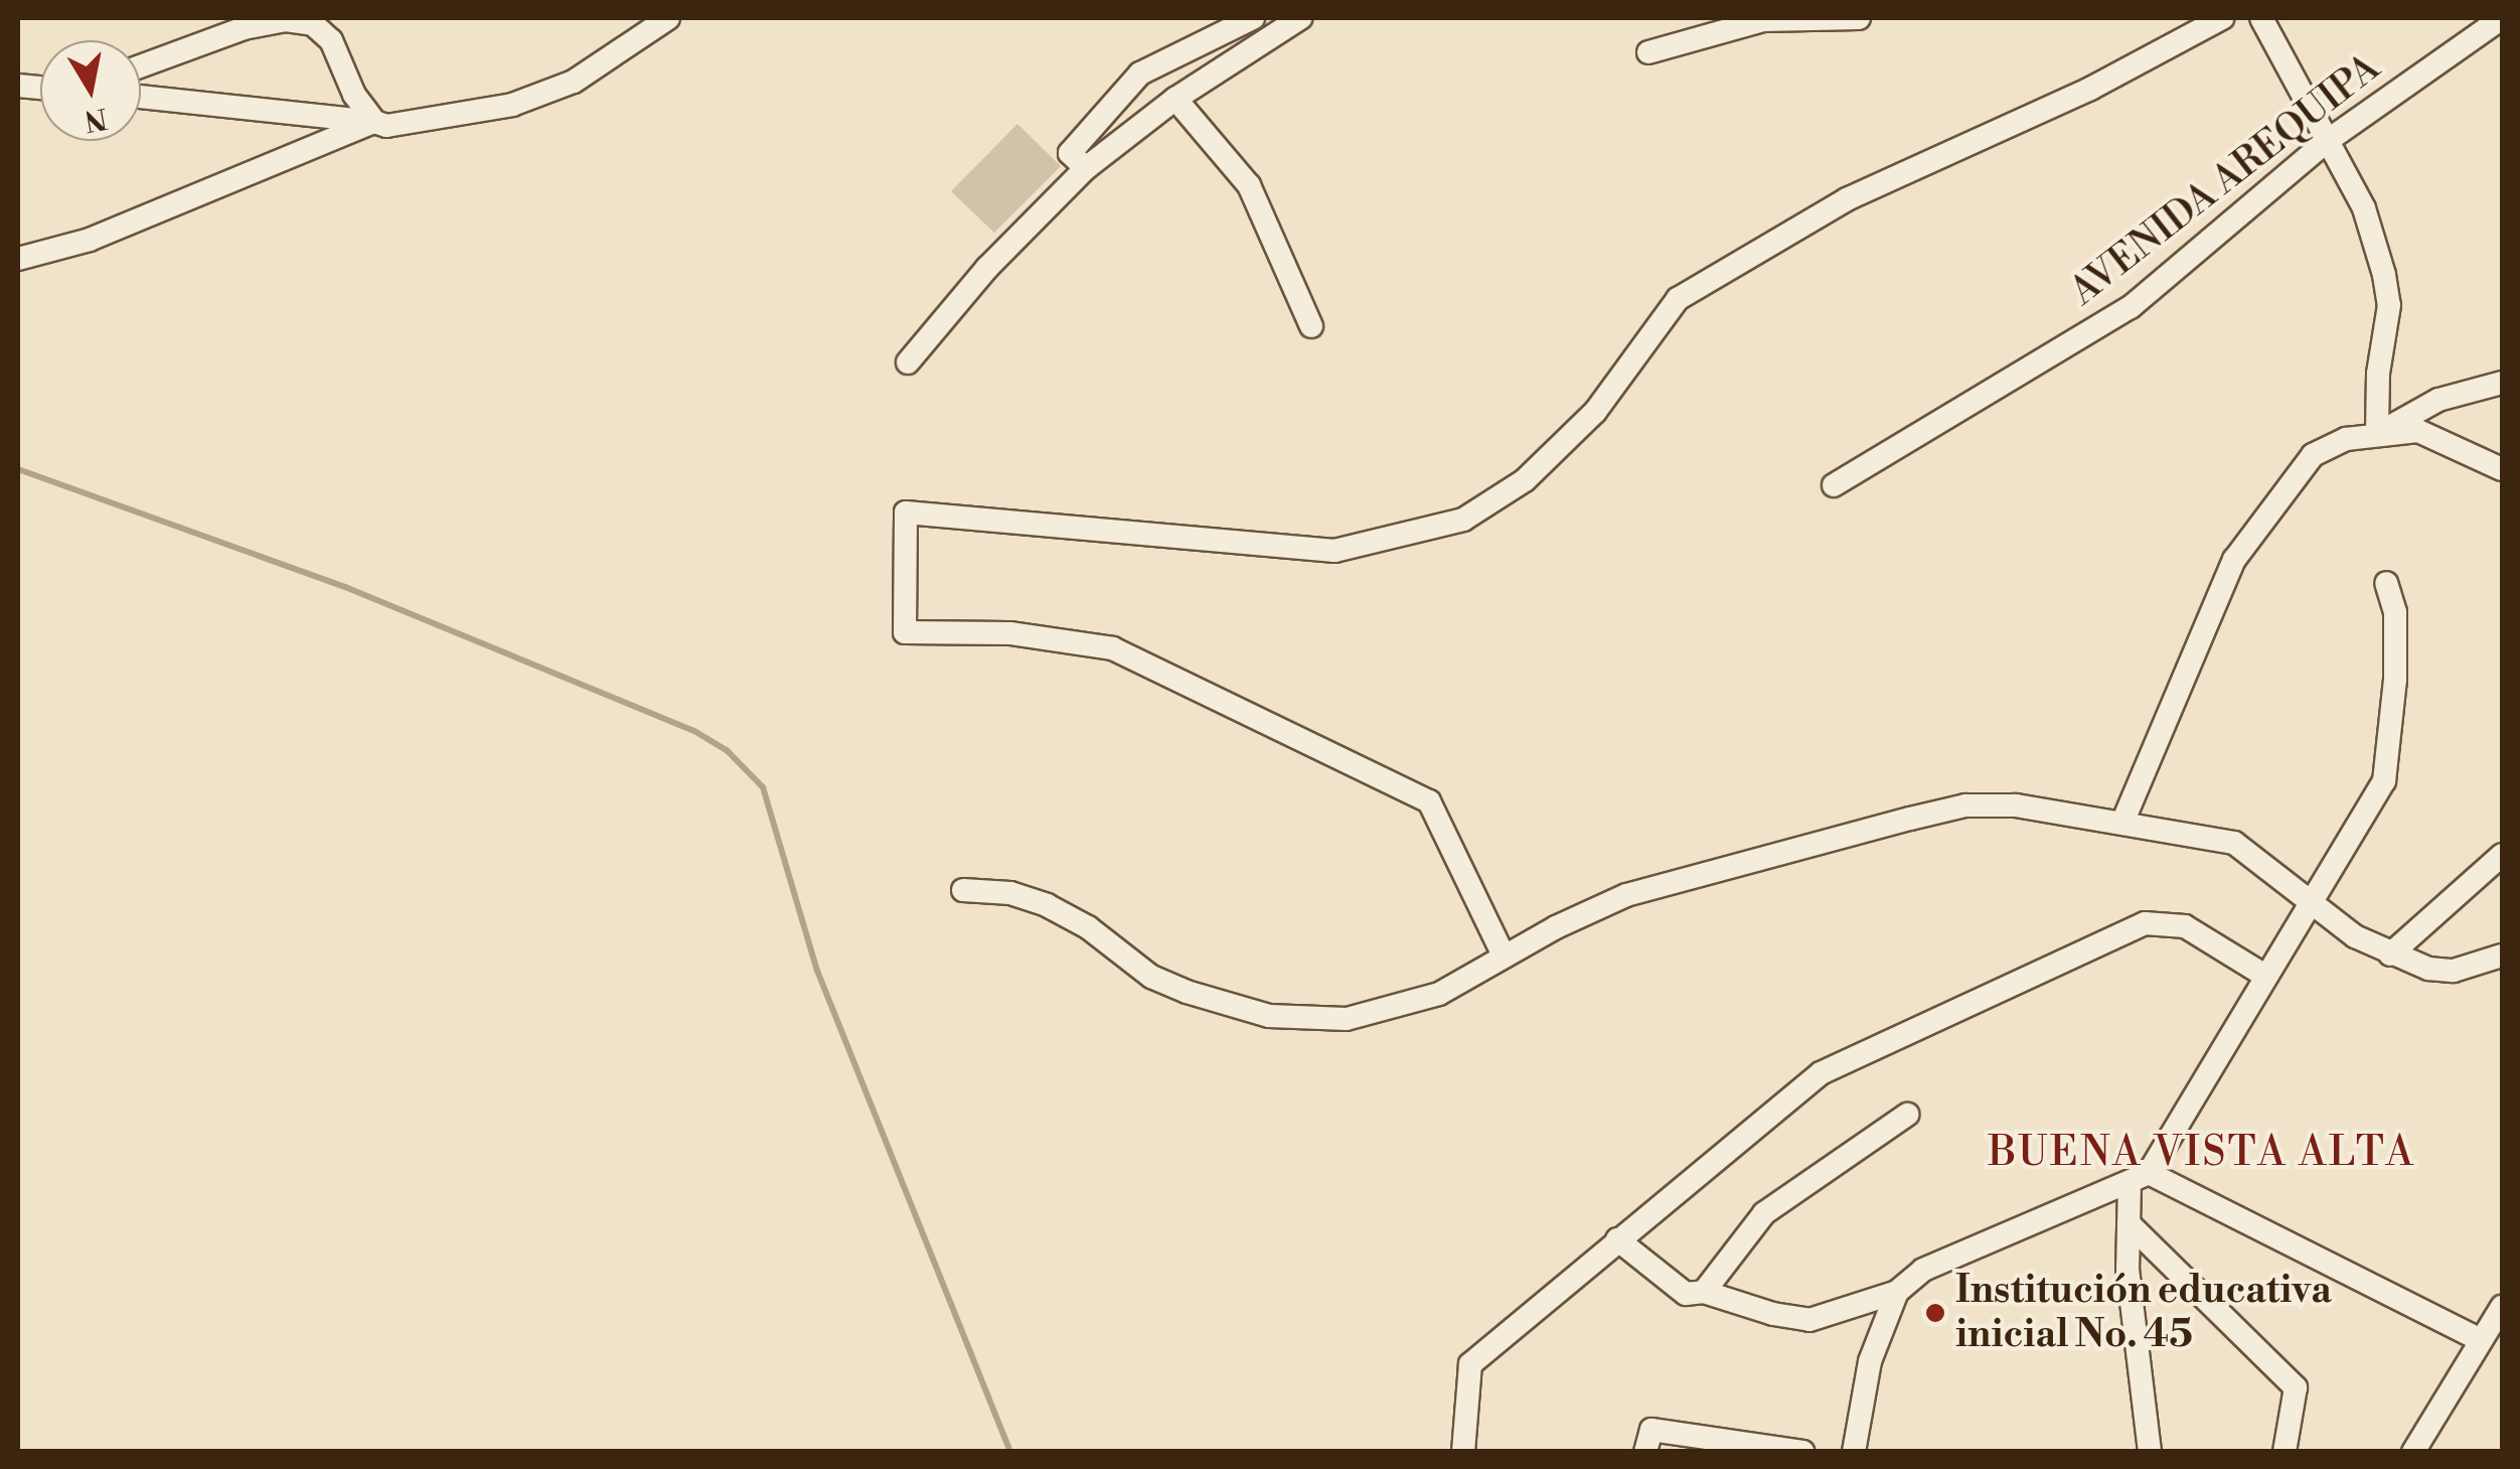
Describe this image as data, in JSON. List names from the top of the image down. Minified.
{"streets":{"street":["AVENIDA AREQUIPA"]},"districts":["BUENA VISTA ALTA"],"places":["Institución educativa inicial No. 45"],"north":"bottom"}
